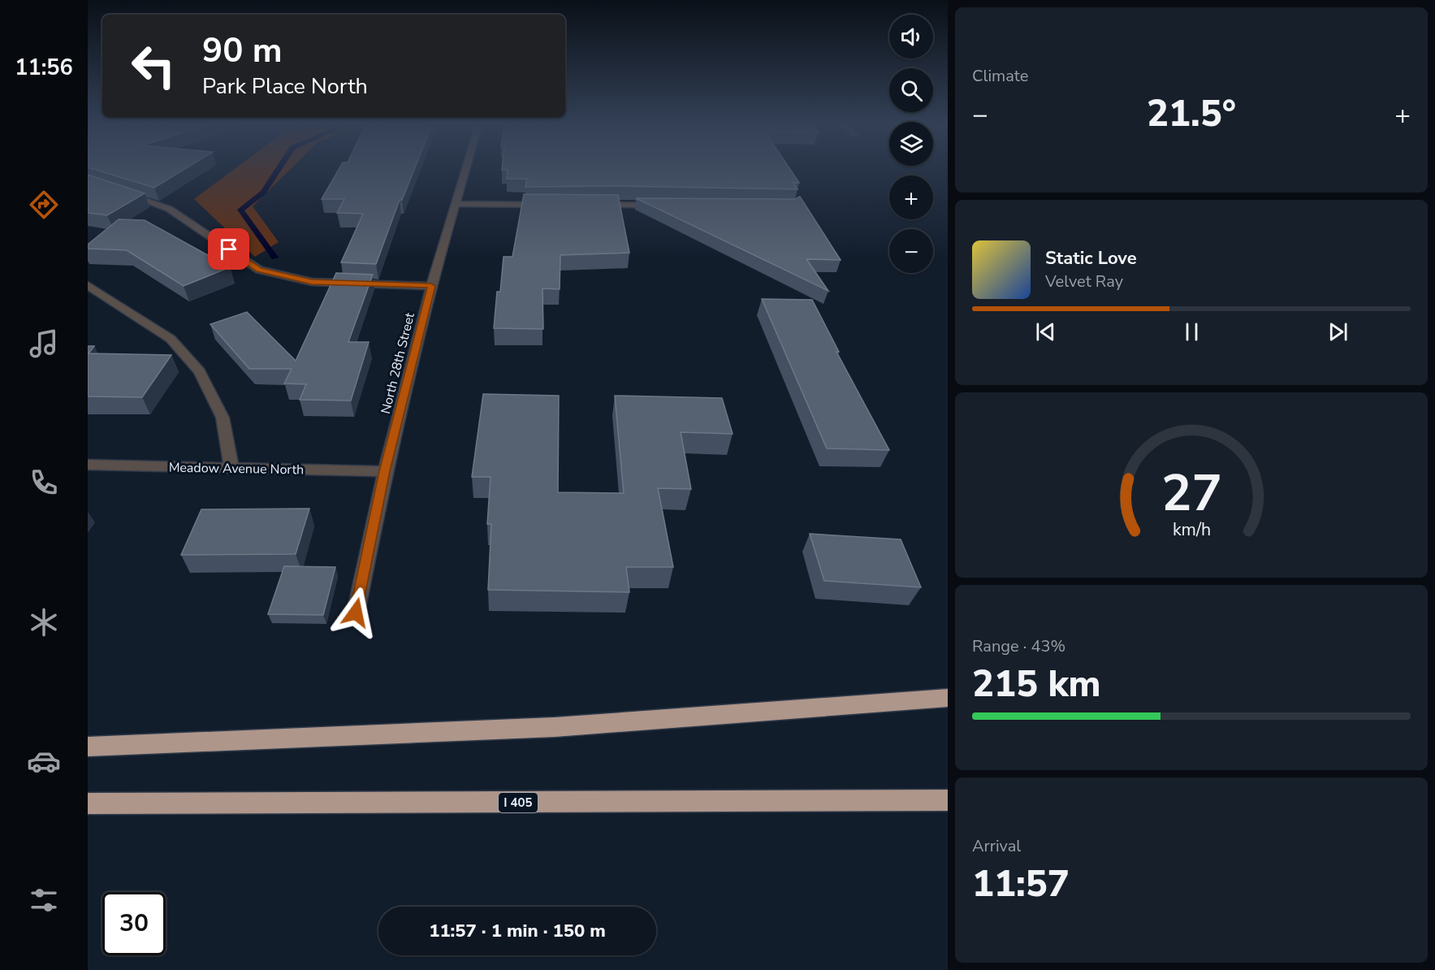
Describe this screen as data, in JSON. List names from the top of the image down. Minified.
{"streets":{"highway":["I 405"],"street":["North 28th Street","Meadow Avenue North"]},"crossings":[["North 28th Street","Meadow Avenue North"]],"page":{"tabs":"11:56","tile":["Climate",["Range · 43%","215 km"],["Arrival","11:57"]],"map_buttons":["+","−"],"turn":["90 m","Park Place North"],"heat":["−","21.5°","+"],"song":["Static Love","Velvet Ray"],"limit":"30","trip":"11:57 · 1 min · 150 m","gauge":["27","km/h"]}}
